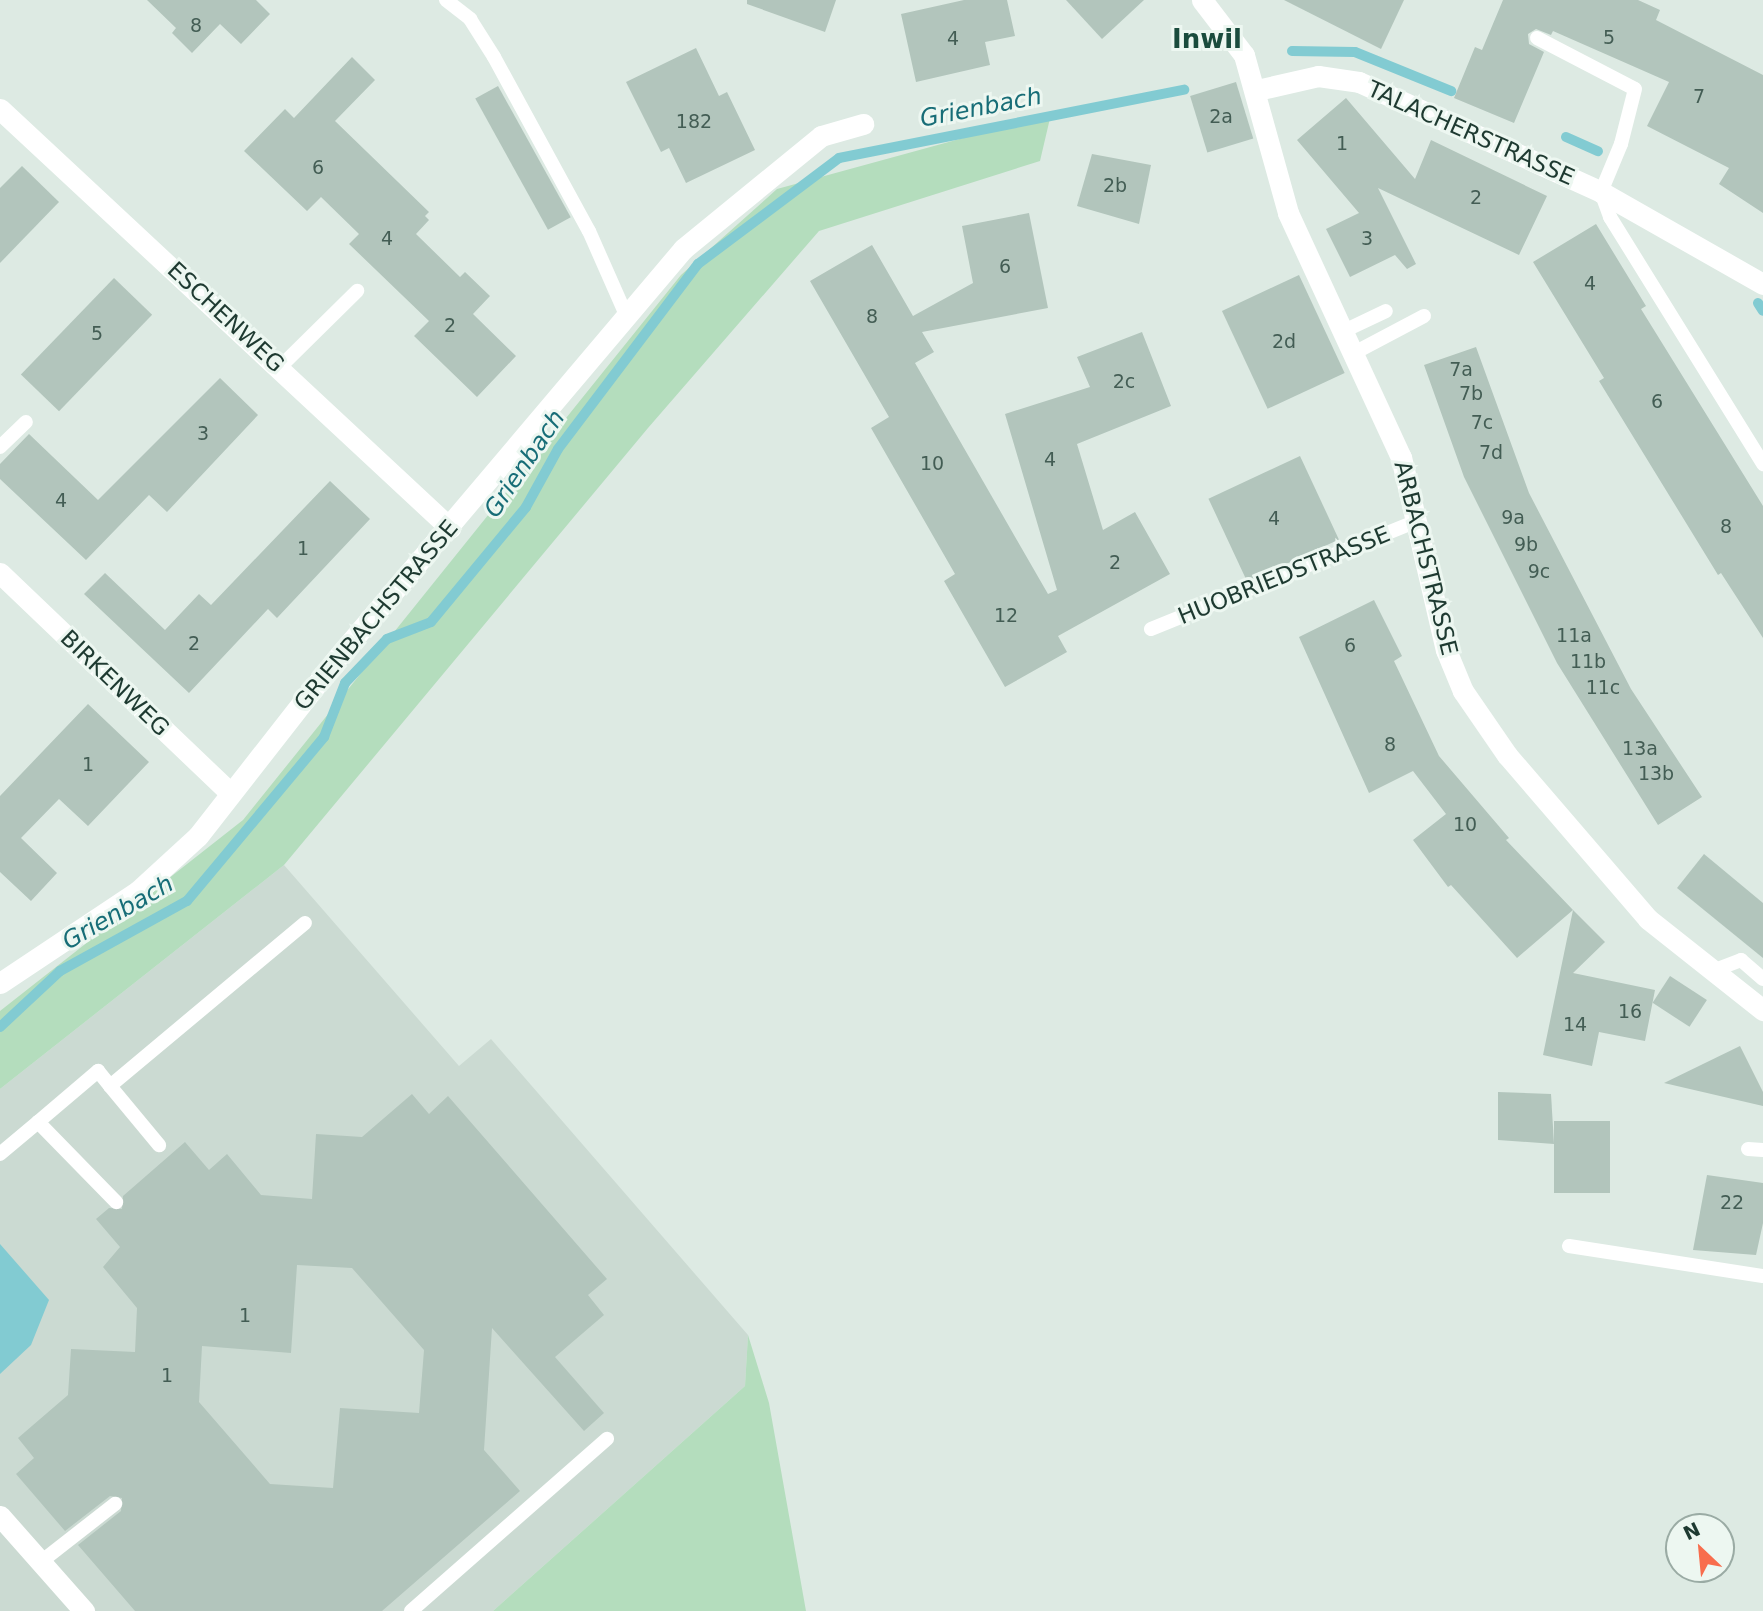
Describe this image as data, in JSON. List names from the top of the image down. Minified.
{"streets":{"street":["TALACHERSTRASSE","ESCHENWEG","ARBACHSTRASSE","GRIENBACHSTRASSE","BIRKENWEG"],"lane":["HUOBRIEDSTRASSE"]},"crossings":[["TALACHERSTRASSE","ARBACHSTRASSE"],["ESCHENWEG","GRIENBACHSTRASSE"],["ARBACHSTRASSE","HUOBRIEDSTRASSE"],["GRIENBACHSTRASSE","BIRKENWEG"]],"districts":["Inwil"],"water":["Grienbach"],"house_numbers":["8","5","4","7","2a","182","1","6","2b","2","4","3","6","4","8","2","5","2d","7a","2c","7b","6","7c","3","7d","4","10","4","9a","4","8","9b","1","2","9c","12","11a","2","6","11b","11c","8","13a","1","13b","10","16","14","22","1","1"],"north":"top left"}
